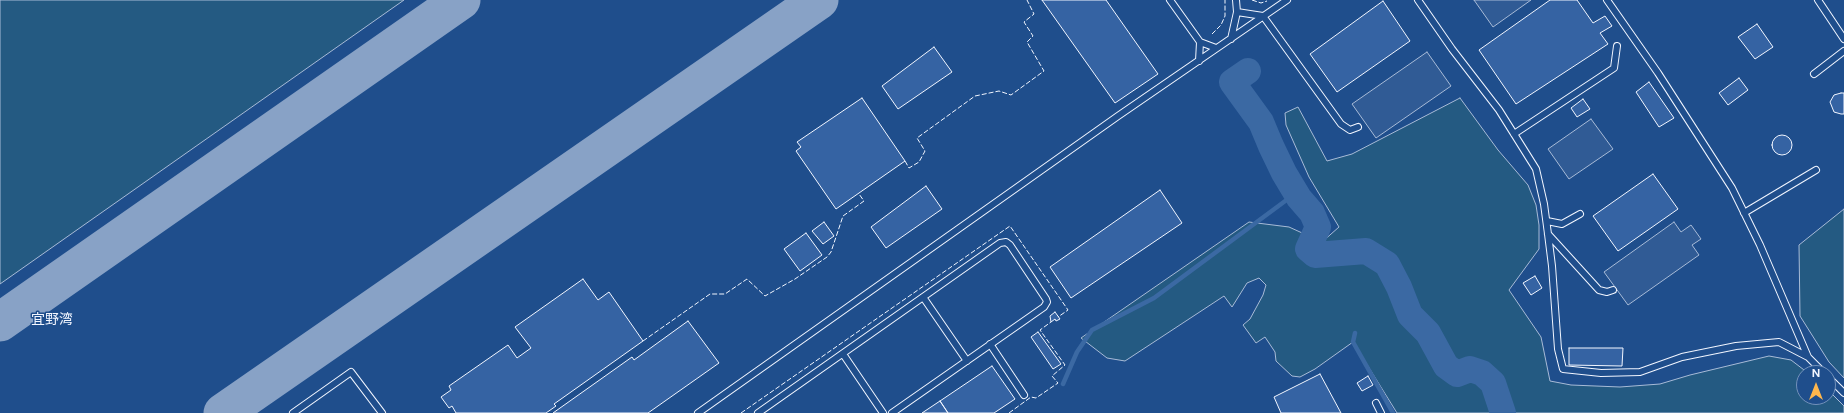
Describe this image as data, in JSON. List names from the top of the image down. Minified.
{"districts":["宜野湾"],"north":"top"}
